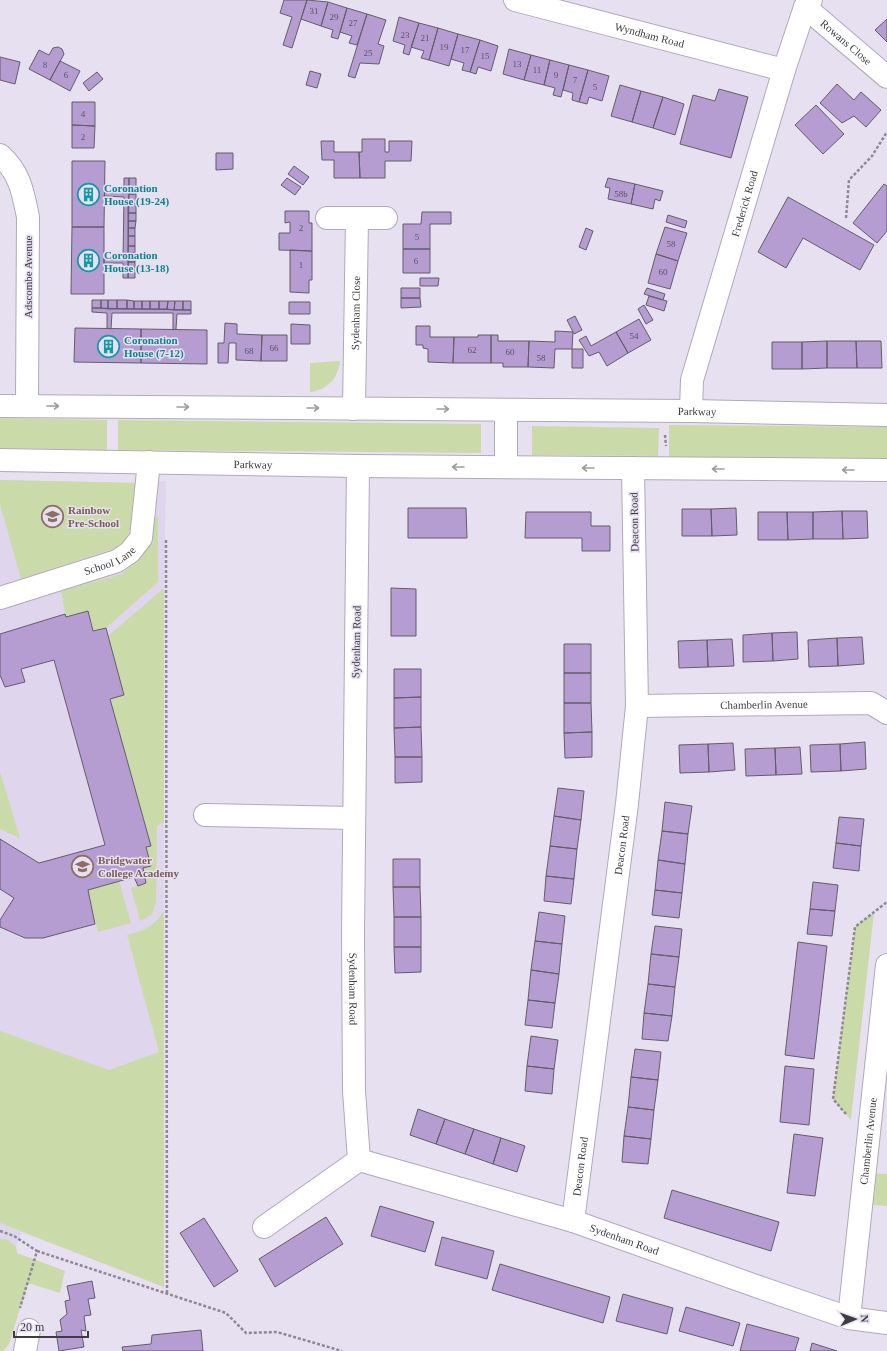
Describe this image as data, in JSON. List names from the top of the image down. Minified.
{"streets":{"street":["Wyndham Road","Rowans Close","Frederick Road","Adscombe Avenue","Sydenham Close","Parkway","Deacon Road","School Lane","Sydenham Road","Chamberlin Avenue"]},"crossings":[["Wyndham Road","Frederick Road"],["Rowans Close","Frederick Road"],["Frederick Road","Parkway"],["Adscombe Avenue","Parkway"],["Sydenham Close","Parkway"],["Parkway","Deacon Road"],["Parkway","School Lane"],["Parkway","Sydenham Road"],["Deacon Road","Sydenham Road"],["Deacon Road","Chamberlin Avenue"],["Sydenham Road","Chamberlin Avenue"]],"places":{"building":["Coronation House (19-24)","Coronation House (13-18)","Coronation House (7-12)"],"school or university":["Rainbow Pre-School","Bridgwater College Academy"]},"house_numbers":["31","29","27","23","21","19","17","25","15","13","8","11","6","9","7","5","4","2","58b","2","5","58","6","1","60","54","66","62","68","60","58"],"scale_bar":"20 m","north":"right"}
